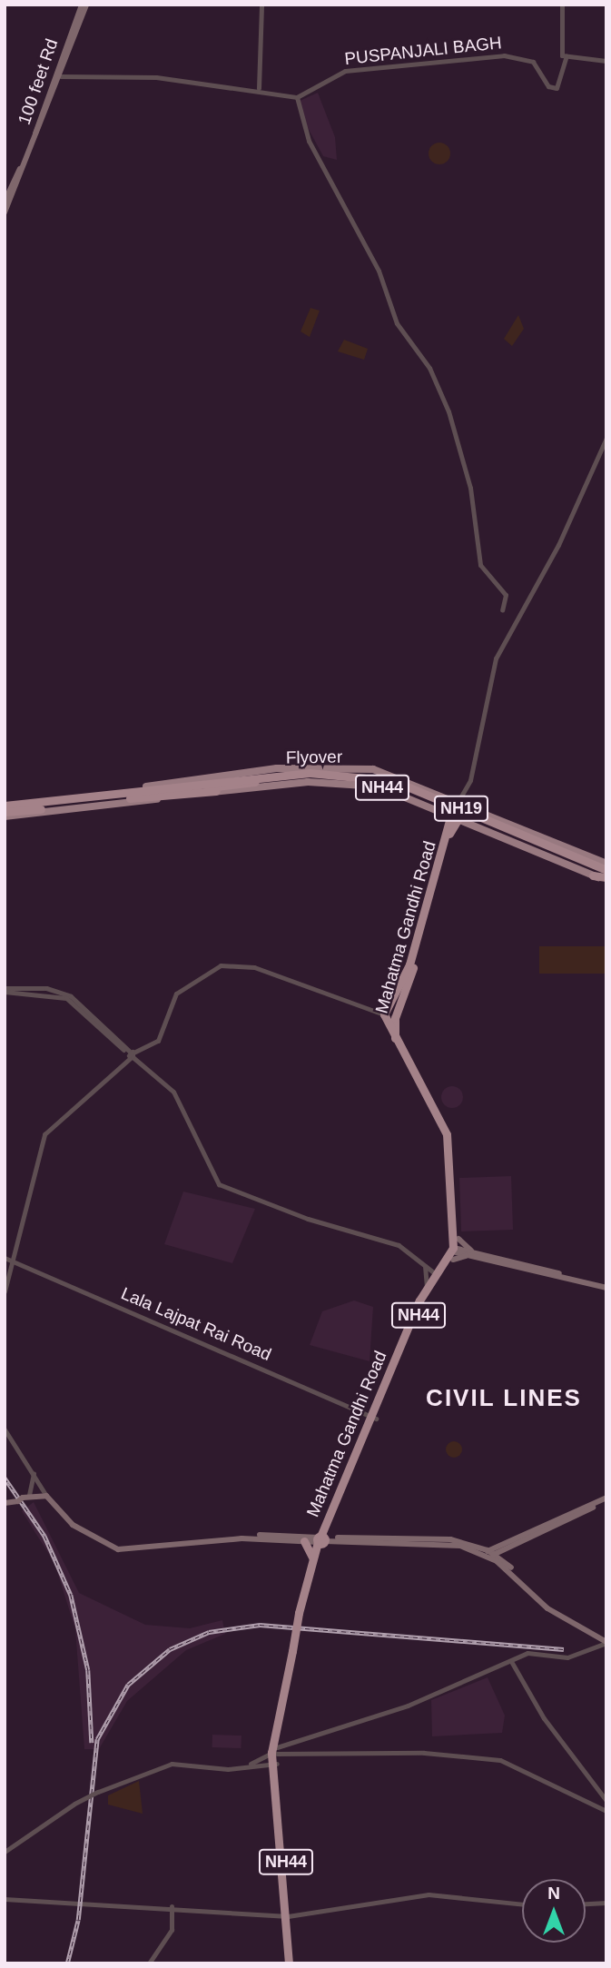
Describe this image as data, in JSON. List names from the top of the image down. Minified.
{"streets":{"highway":["Flyover","NH44","NH19","Mahatma Gandhi Road"],"main road":["100 feet Rd"],"street":["PUSPANJALI BAGH","Lala Lajpat Rai Road"]},"crossings":[["Flyover","NH44"],["Flyover","NH19"],["NH44","Mahatma Gandhi Road"],["Mahatma Gandhi Road","Lala Lajpat Rai Road"]],"districts":["CIVIL LINES"],"north":"top"}
